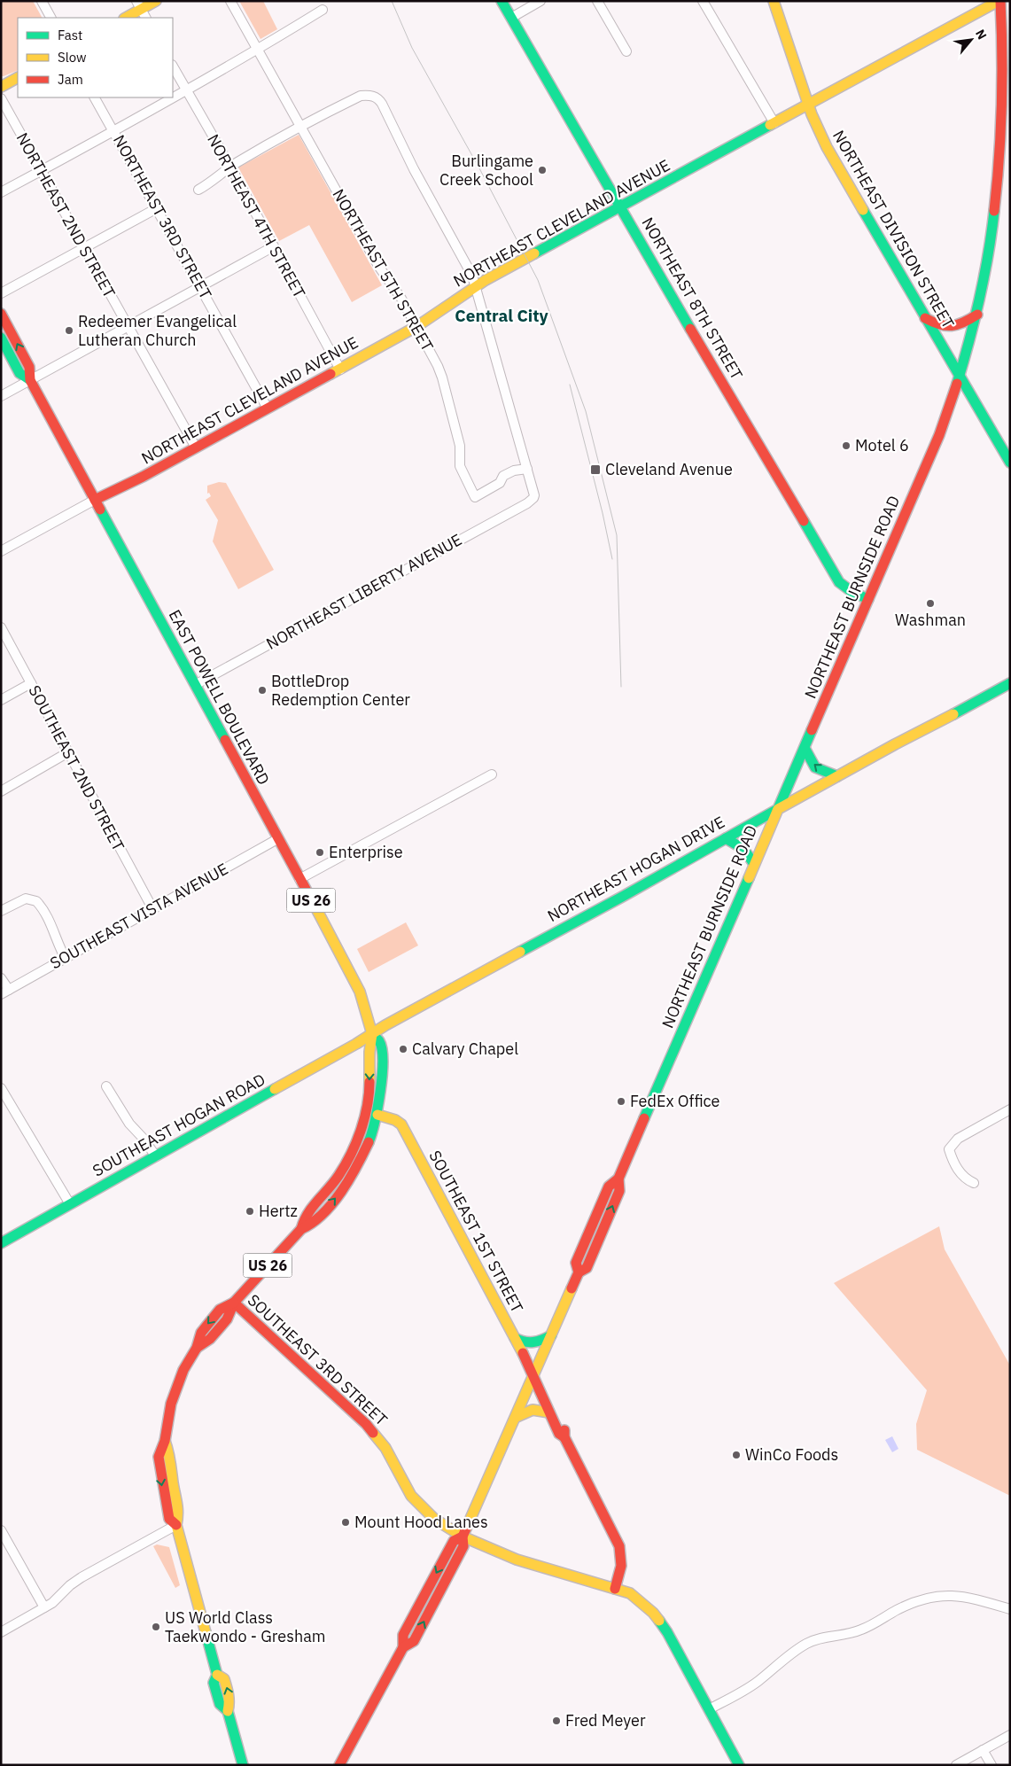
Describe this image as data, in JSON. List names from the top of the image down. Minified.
{"streets":{"main road":["NORTHEAST CLEVELAND AVENUE","NORTHEAST DIVISION STREET","NORTHEAST 8TH STREET","NORTHEAST BURNSIDE ROAD","EAST POWELL BOULEVARD","NORTHEAST HOGAN DRIVE","US 26","SOUTHEAST HOGAN ROAD","SOUTHEAST 1ST STREET","SOUTHEAST 3RD STREET"],"street":["NORTHEAST 2ND STREET","NORTHEAST 4TH STREET","NORTHEAST 3RD STREET","NORTHEAST 5TH STREET","NORTHEAST LIBERTY AVENUE","SOUTHEAST 2ND STREET","SOUTHEAST VISTA AVENUE"]},"crossings":[["NORTHEAST 2ND STREET","NORTHEAST CLEVELAND AVENUE"],["NORTHEAST 4TH STREET","NORTHEAST CLEVELAND AVENUE"],["NORTHEAST 3RD STREET","NORTHEAST CLEVELAND AVENUE"],["NORTHEAST CLEVELAND AVENUE","NORTHEAST DIVISION STREET"],["NORTHEAST CLEVELAND AVENUE","NORTHEAST 5TH STREET"],["NORTHEAST CLEVELAND AVENUE","NORTHEAST 8TH STREET"],["NORTHEAST CLEVELAND AVENUE","NORTHEAST BURNSIDE ROAD"],["NORTHEAST CLEVELAND AVENUE","EAST POWELL BOULEVARD"],["NORTHEAST DIVISION STREET","NORTHEAST BURNSIDE ROAD"],["NORTHEAST 5TH STREET","NORTHEAST LIBERTY AVENUE"],["NORTHEAST 8TH STREET","NORTHEAST BURNSIDE ROAD"],["NORTHEAST LIBERTY AVENUE","EAST POWELL BOULEVARD"],["NORTHEAST BURNSIDE ROAD","NORTHEAST HOGAN DRIVE"],["NORTHEAST BURNSIDE ROAD","SOUTHEAST 1ST STREET"],["NORTHEAST BURNSIDE ROAD","SOUTHEAST 3RD STREET"],["EAST POWELL BOULEVARD","NORTHEAST HOGAN DRIVE"],["EAST POWELL BOULEVARD","SOUTHEAST VISTA AVENUE"],["EAST POWELL BOULEVARD","SOUTHEAST HOGAN ROAD"],["EAST POWELL BOULEVARD","SOUTHEAST 1ST STREET"],["EAST POWELL BOULEVARD","SOUTHEAST 3RD STREET"],["SOUTHEAST 2ND STREET","SOUTHEAST VISTA AVENUE"],["NORTHEAST HOGAN DRIVE","SOUTHEAST HOGAN ROAD"],["SOUTHEAST 1ST STREET","SOUTHEAST 3RD STREET"]],"districts":["Central City"],"places":{"other":["Burlingame Creek School","Redeemer Evangelical Lutheran Church","Motel 6","Washman","BottleDrop Redemption Center","Enterprise","Calvary Chapel","FedEx Office","Hertz","WinCo Foods","Mount Hood Lanes","US World Class Taekwondo - Gresham","Fred Meyer"],"transit":["Cleveland Avenue"]},"legend":["Fast","Slow","Jam"],"north":"top right"}
